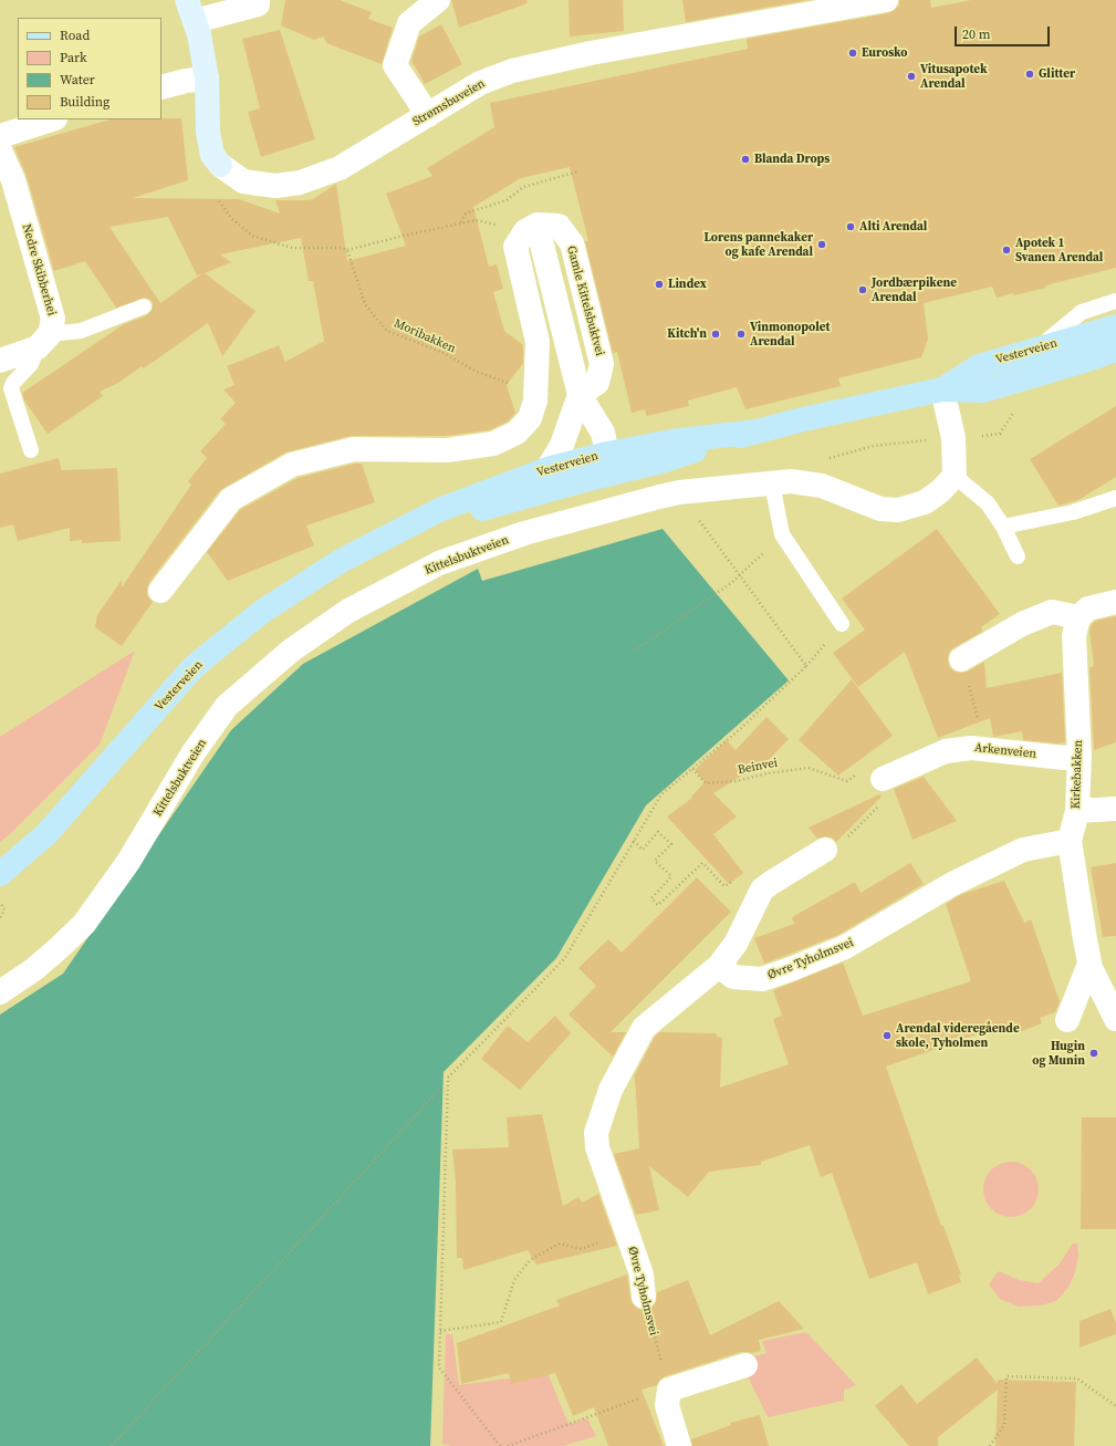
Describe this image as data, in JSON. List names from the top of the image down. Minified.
{"streets":{"main road":["Vesterveien"],"street":["Strømsbuveien","Nedre Skibberhei","Gamle Kittelsbuktvei","Kittelsbuktveien","Arkenveien","Kirkebakken","Øvre Tyholmsvei"],"path":["Moribakken","Beinvei"]},"crossings":[["Gamle Kittelsbuktvei","Moribakken"],["Arkenveien","Kirkebakken"],["Kirkebakken","Øvre Tyholmsvei"]],"places":["Eurosko","Glitter","Vitusapotek Arendal","Blanda Drops","Alti Arendal","Lorens pannekaker og kafe Arendal","Apotek 1 Svanen Arendal","Lindex","Jordbærpikene Arendal","Kitch'n","Vinmonopolet Arendal","Arendal videregående skole, Tyholmen","Hugin og Munin"],"legend":["Road","Park","Water","Building"],"scale_bar":"20 m"}
